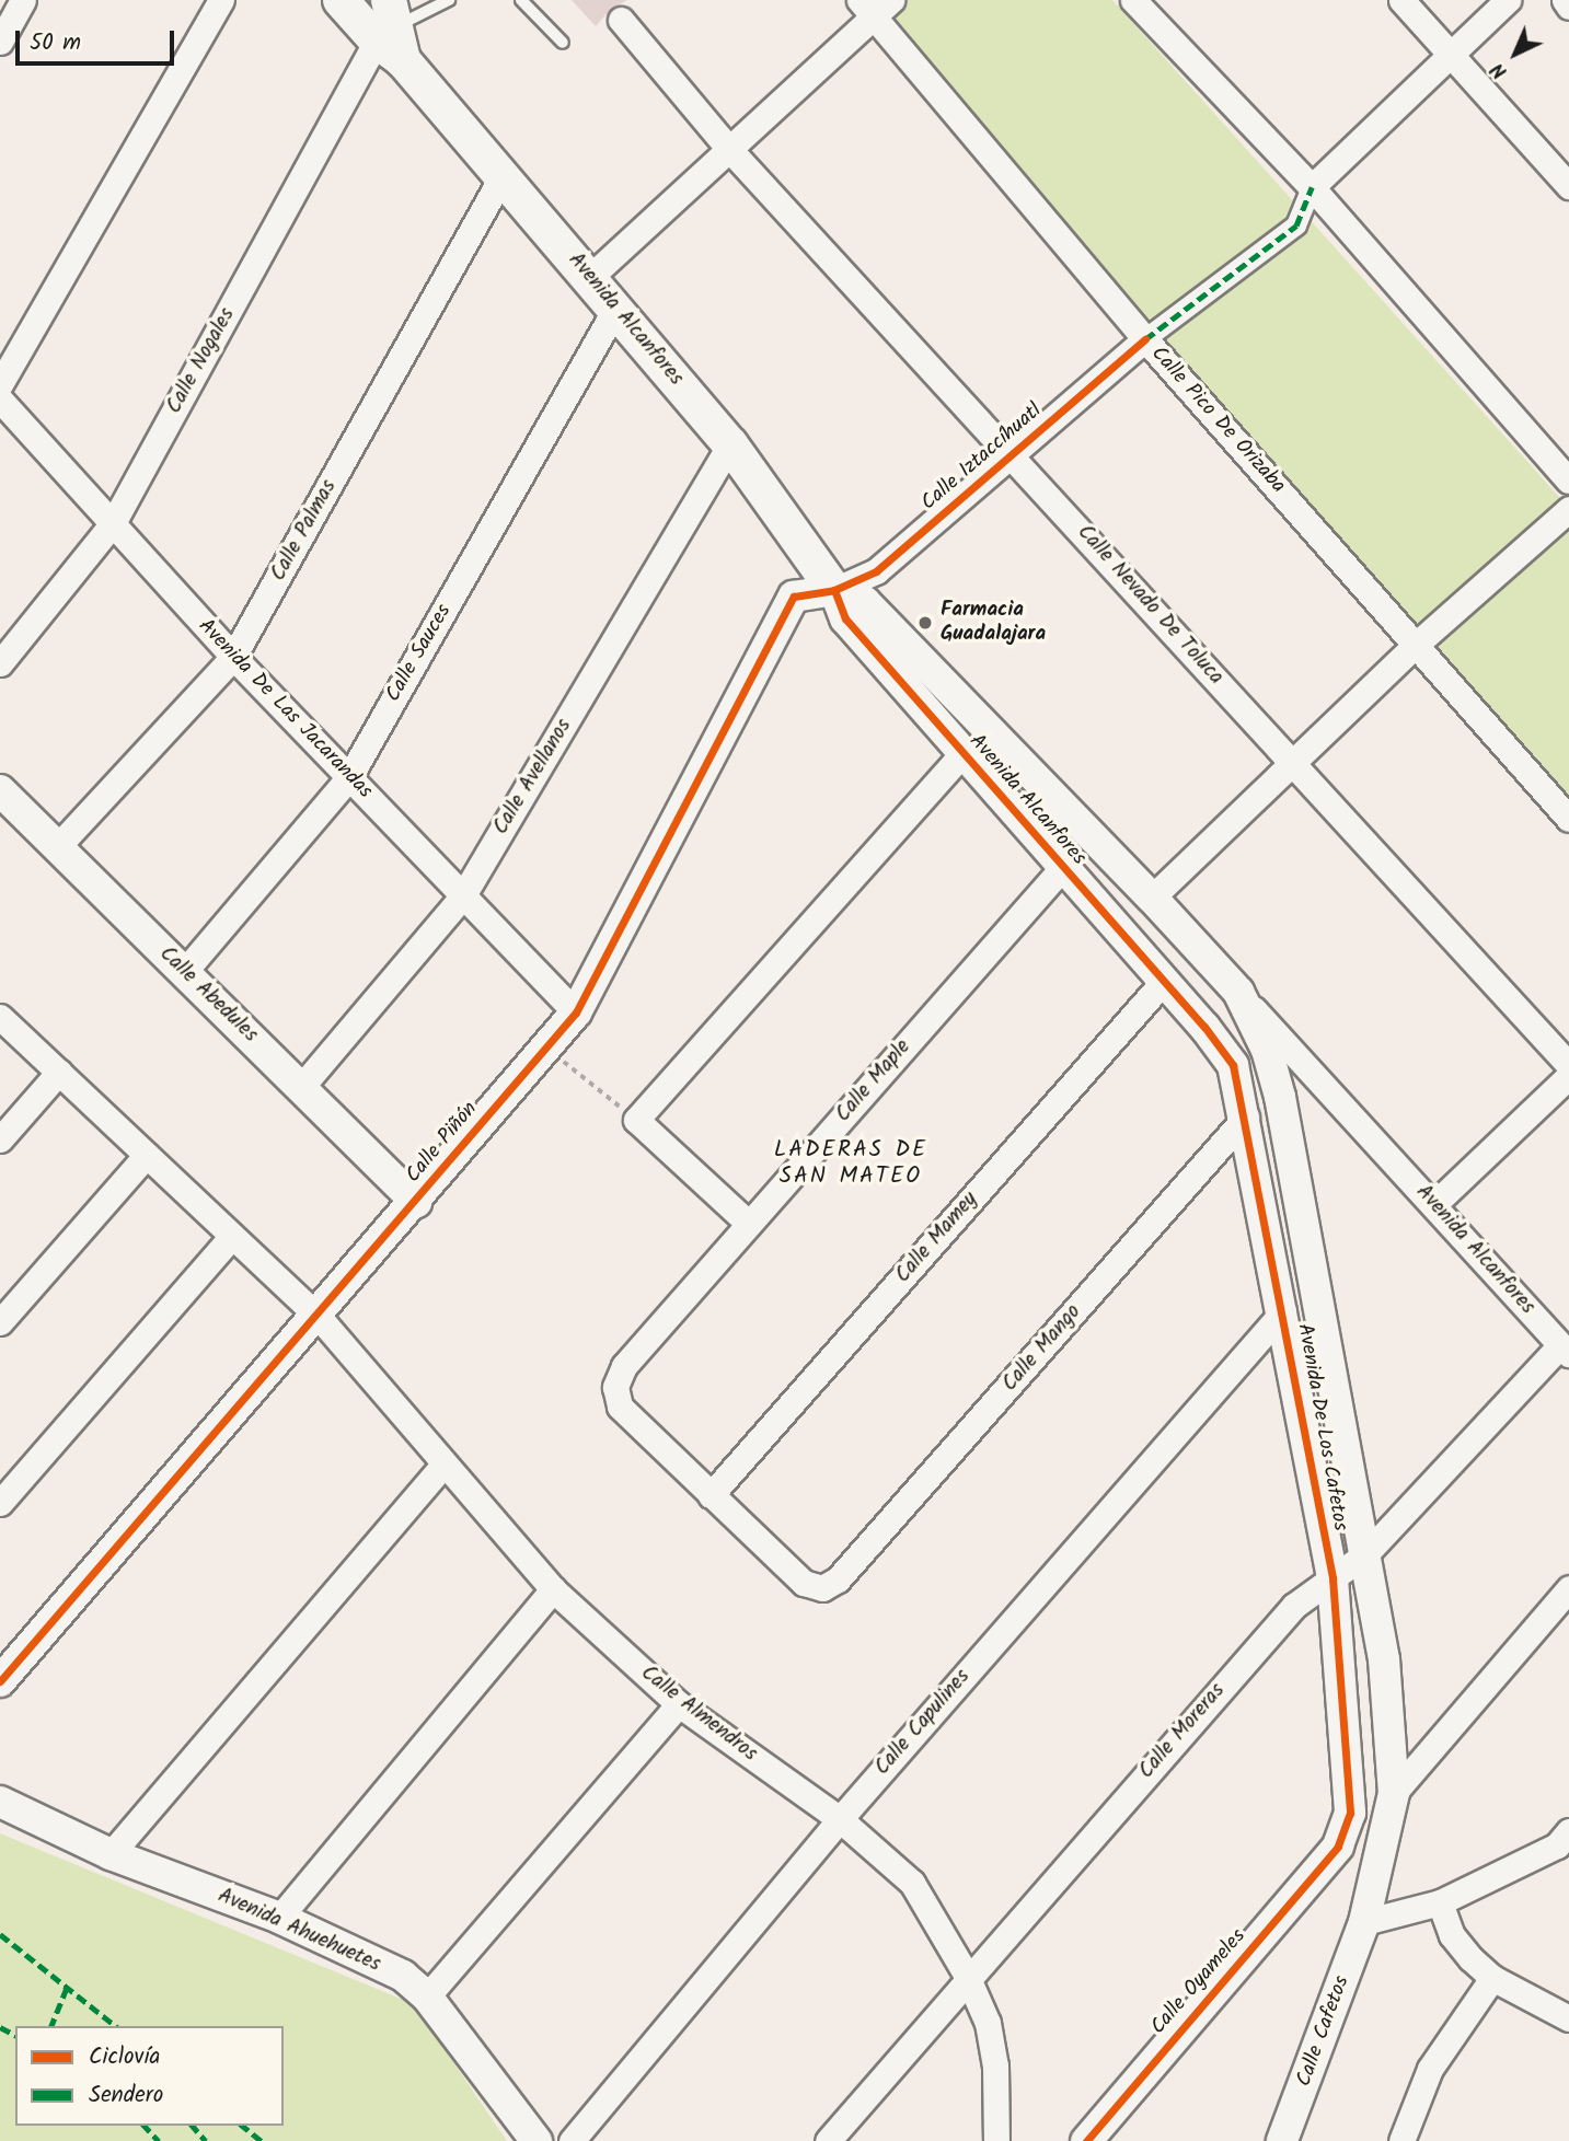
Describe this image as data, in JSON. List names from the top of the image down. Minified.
{"streets":{"main road":["Avenida Alcanfores"],"street":["Calle Nogales","Calle Pico De Orizaba","Calle Iztaccíhuatl","Calle Palmas","Calle Nevado De Toluca","Calle Sauces","Avenida De Las Jacarandas","Calle Avellanos","Calle Abedules","Calle Maple","Calle Piñón","Calle Mamey","Calle Mango","Avenida De Los Cafetos","Calle Almendros","Calle Capulines","Calle Moreras","Avenida Ahuehuetes","Calle Oyameles","Calle Cafetos"]},"crossings":[["Avenida Alcanfores","Calle Nogales"],["Avenida Alcanfores","Calle Iztaccíhuatl"],["Avenida Alcanfores","Calle Palmas"],["Avenida Alcanfores","Calle Sauces"],["Avenida Alcanfores","Calle Avellanos"],["Avenida Alcanfores","Calle Maple"],["Avenida Alcanfores","Calle Piñón"],["Avenida Alcanfores","Calle Mamey"],["Avenida Alcanfores","Avenida De Los Cafetos"],["Avenida Alcanfores","Calle Moreras"],["Calle Nogales","Avenida De Las Jacarandas"],["Calle Pico De Orizaba","Calle Iztaccíhuatl"],["Calle Iztaccíhuatl","Calle Nevado De Toluca"],["Calle Iztaccíhuatl","Calle Piñón"],["Calle Palmas","Avenida De Las Jacarandas"],["Calle Palmas","Calle Abedules"],["Calle Sauces","Avenida De Las Jacarandas"],["Calle Sauces","Calle Abedules"],["Avenida De Las Jacarandas","Calle Avellanos"],["Avenida De Las Jacarandas","Calle Piñón"],["Calle Avellanos","Calle Abedules"],["Calle Abedules","Calle Piñón"],["Calle Maple","Calle Mamey"],["Calle Maple","Calle Mango"],["Calle Piñón","Calle Almendros"],["Calle Mamey","Calle Mango"],["Calle Mango","Avenida De Los Cafetos"],["Avenida De Los Cafetos","Calle Capulines"],["Avenida De Los Cafetos","Calle Moreras"],["Avenida De Los Cafetos","Calle Oyameles"],["Avenida De Los Cafetos","Calle Cafetos"],["Calle Almendros","Calle Capulines"],["Calle Almendros","Calle Moreras"]],"districts":["LADERAS DE SAN MATEO"],"places":["Farmacia Guadalajara"],"legend":["Ciclovía","Sendero"],"scale_bar":"50 m","north":"bottom left"}
